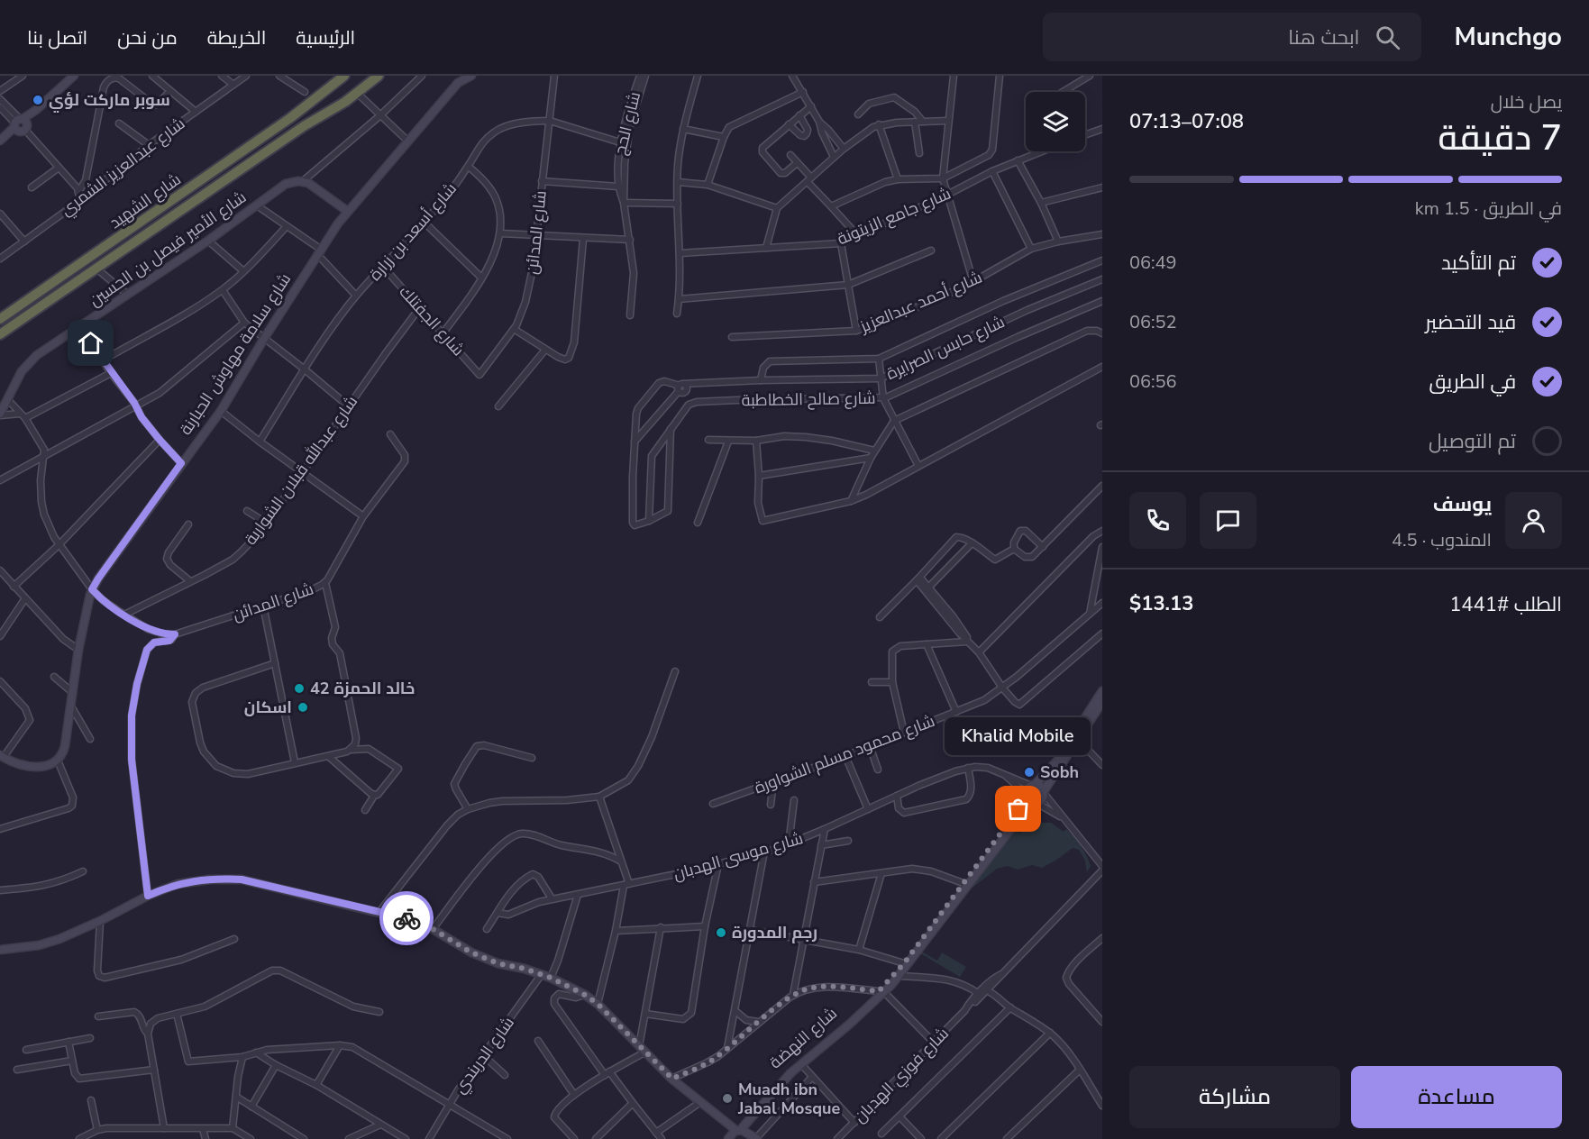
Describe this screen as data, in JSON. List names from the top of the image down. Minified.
{"streets":{"highway":["شارع الشهيد"],"street":["شارع الحج","شارع عبدالعزيز الشمري","شارع جامع الزيتونة","شارع أسعد بن زرارة","شارع المدائن","شارع الأمير فيصل بن الحسين","شارع أحمد عبدالعزيز","شارع الجفتلك","شارع حابس الصرايرة","شارع سلامة مهاوش الحبارنة","شارع صالح الخطاطبة","شارع عبدالله قبلان الشواربة","شارع محمود مسلم الشواورة","شارع موسى الهدبان","شارع النهضة","شارع الدربندي","شارع فوزي الهدبان"]},"crossings":[["شارع الحج","شارع أسعد بن زرارة"],["شارع أسعد بن زرارة","شارع المدائن"],["شارع أسعد بن زرارة","شارع الجفتلك"],["شارع المدائن","شارع الجفتلك"],["شارع المدائن","شارع سلامة مهاوش الحبارنة"],["شارع المدائن","شارع عبدالله قبلان الشواربة"],["شارع الجفتلك","شارع عبدالله قبلان الشواربة"],["شارع موسى الهدبان","شارع النهضة"]],"places":["سوبر ماركت لؤي","خالد الحمزة 42","اسكان","Sobh","Khalid Mobile","رجم المدورة","Muadh ibn Jabal Mosque"],"page":{"header":"Munchgo","search":"ابحث هنا","nav":["الرئيسية","الخريطة","من نحن","اتصل بنا"],"heading":["7 دقيقة","يصل خلال","07:08–07:13"],"panel":["يوسف","المندوب · 4.5","الطلب #1441","$13.13"],"bar":"في الطريق · 1.5 km","list":[["تم التأكيد","06:49"],["قيد التحضير","06:52"],["في الطريق","06:56"],"تم التوصيل"],"bubble":"Khalid Mobile","buttons":["مساعدة","مشاركة"]}}
